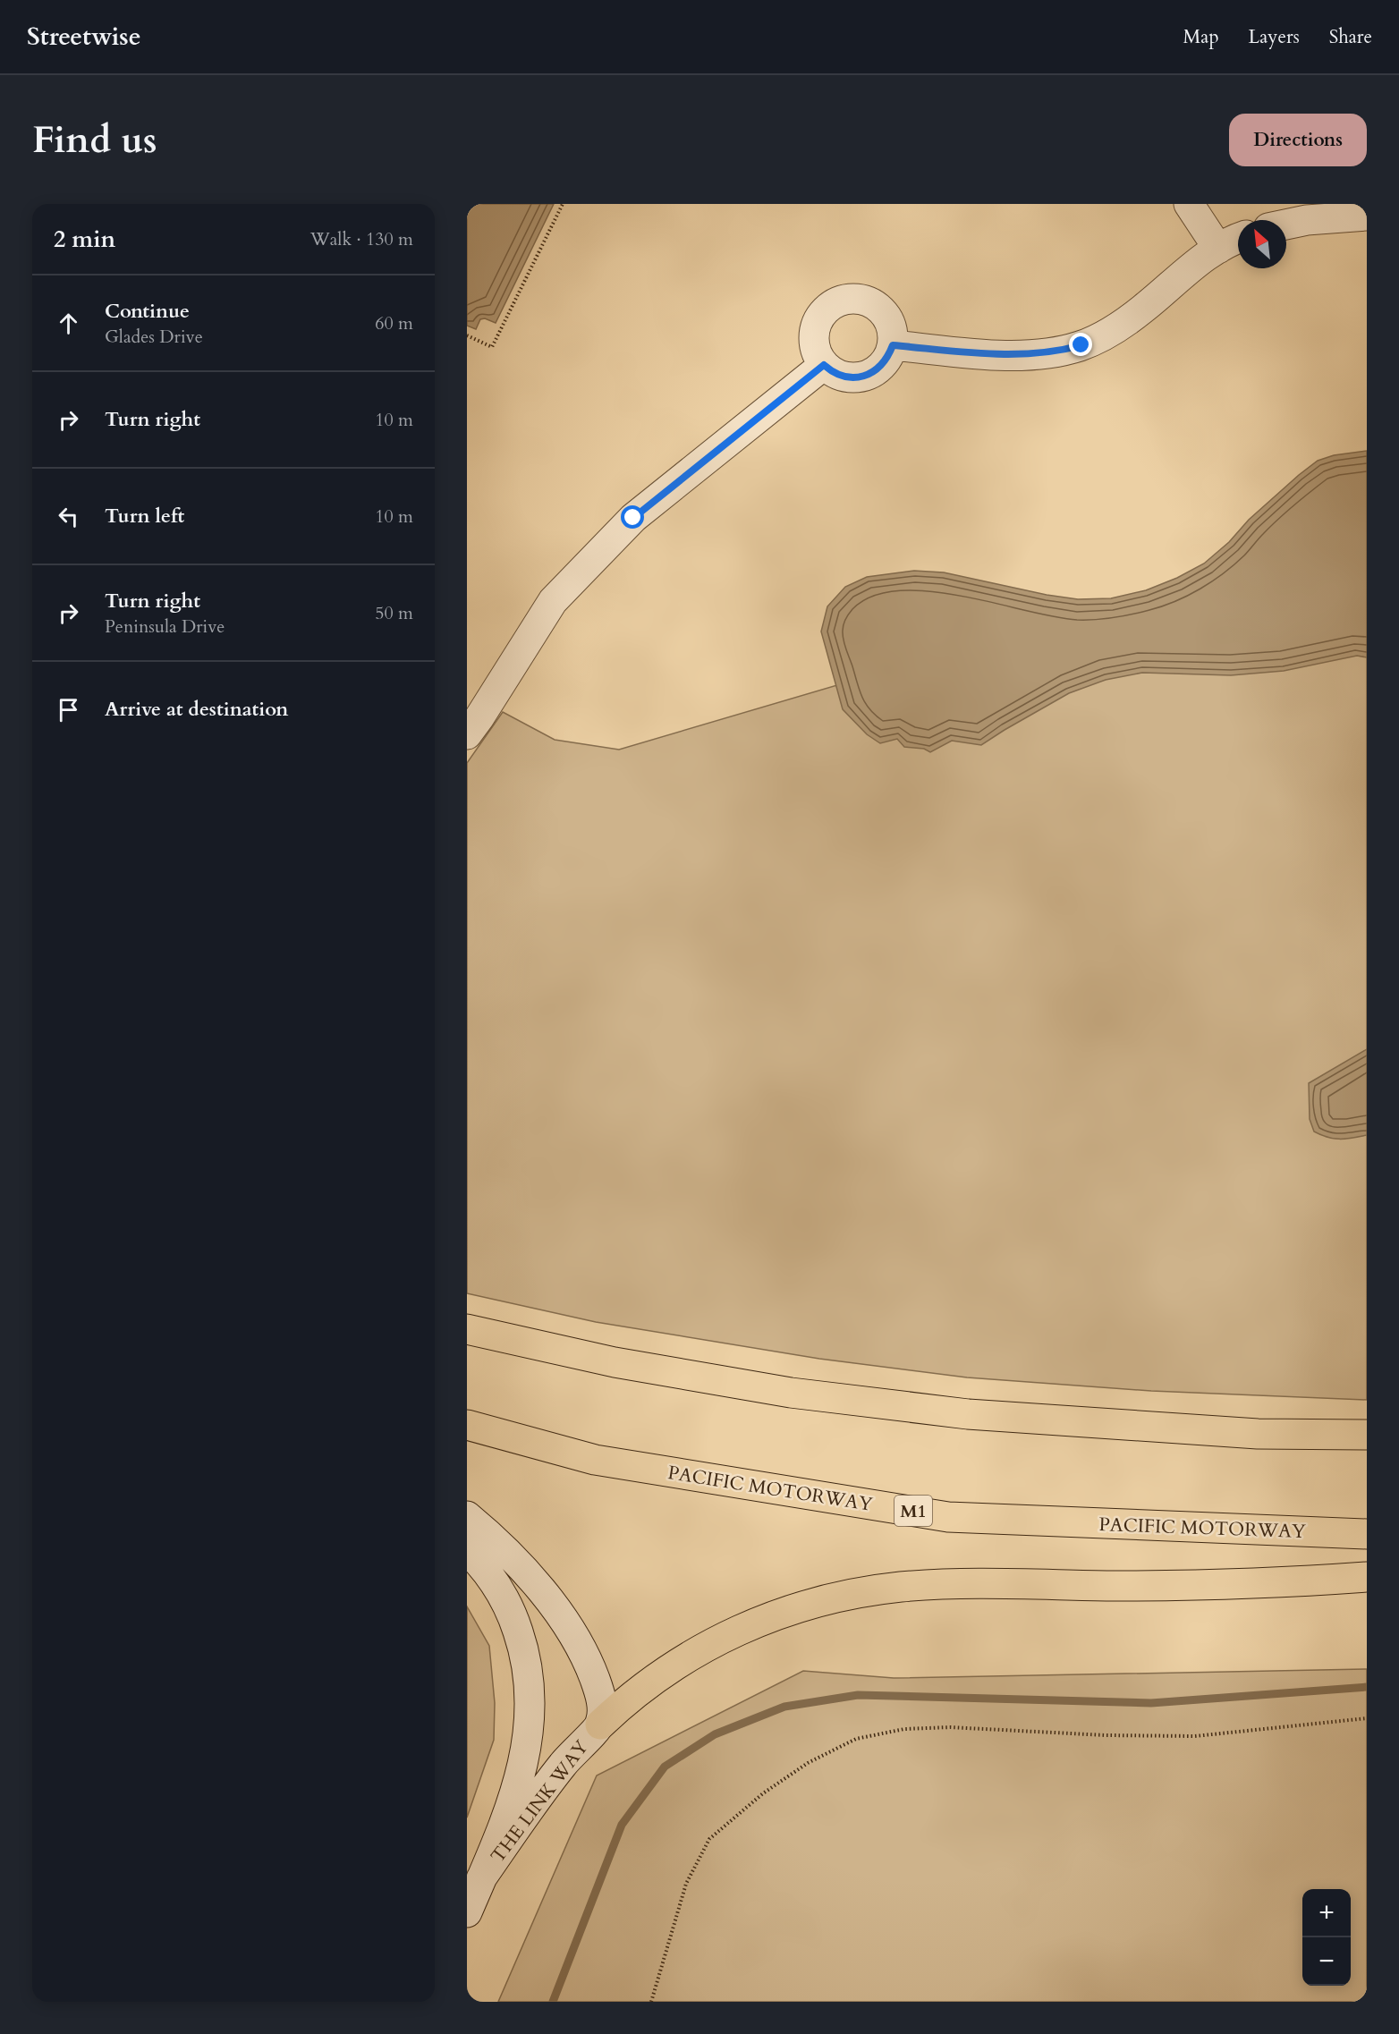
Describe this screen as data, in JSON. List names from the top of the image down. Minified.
{"streets":{"highway":["PACIFIC MOTORWAY","M1"],"street":["THE LINK WAY"]},"north":"top left","page":{"header":"Streetwise","nav":["Map","Layers","Share"],"buttons":"Directions","title":"Find us","heading":["2 min","Walk · 130 m"],"list":[["Continue","Glades Drive","60 m"],["Turn right","10 m"],["Turn left","10 m"],["Turn right","Peninsula Drive","50 m"],"Arrive at destination"],"map_buttons":["+","−"]}}
